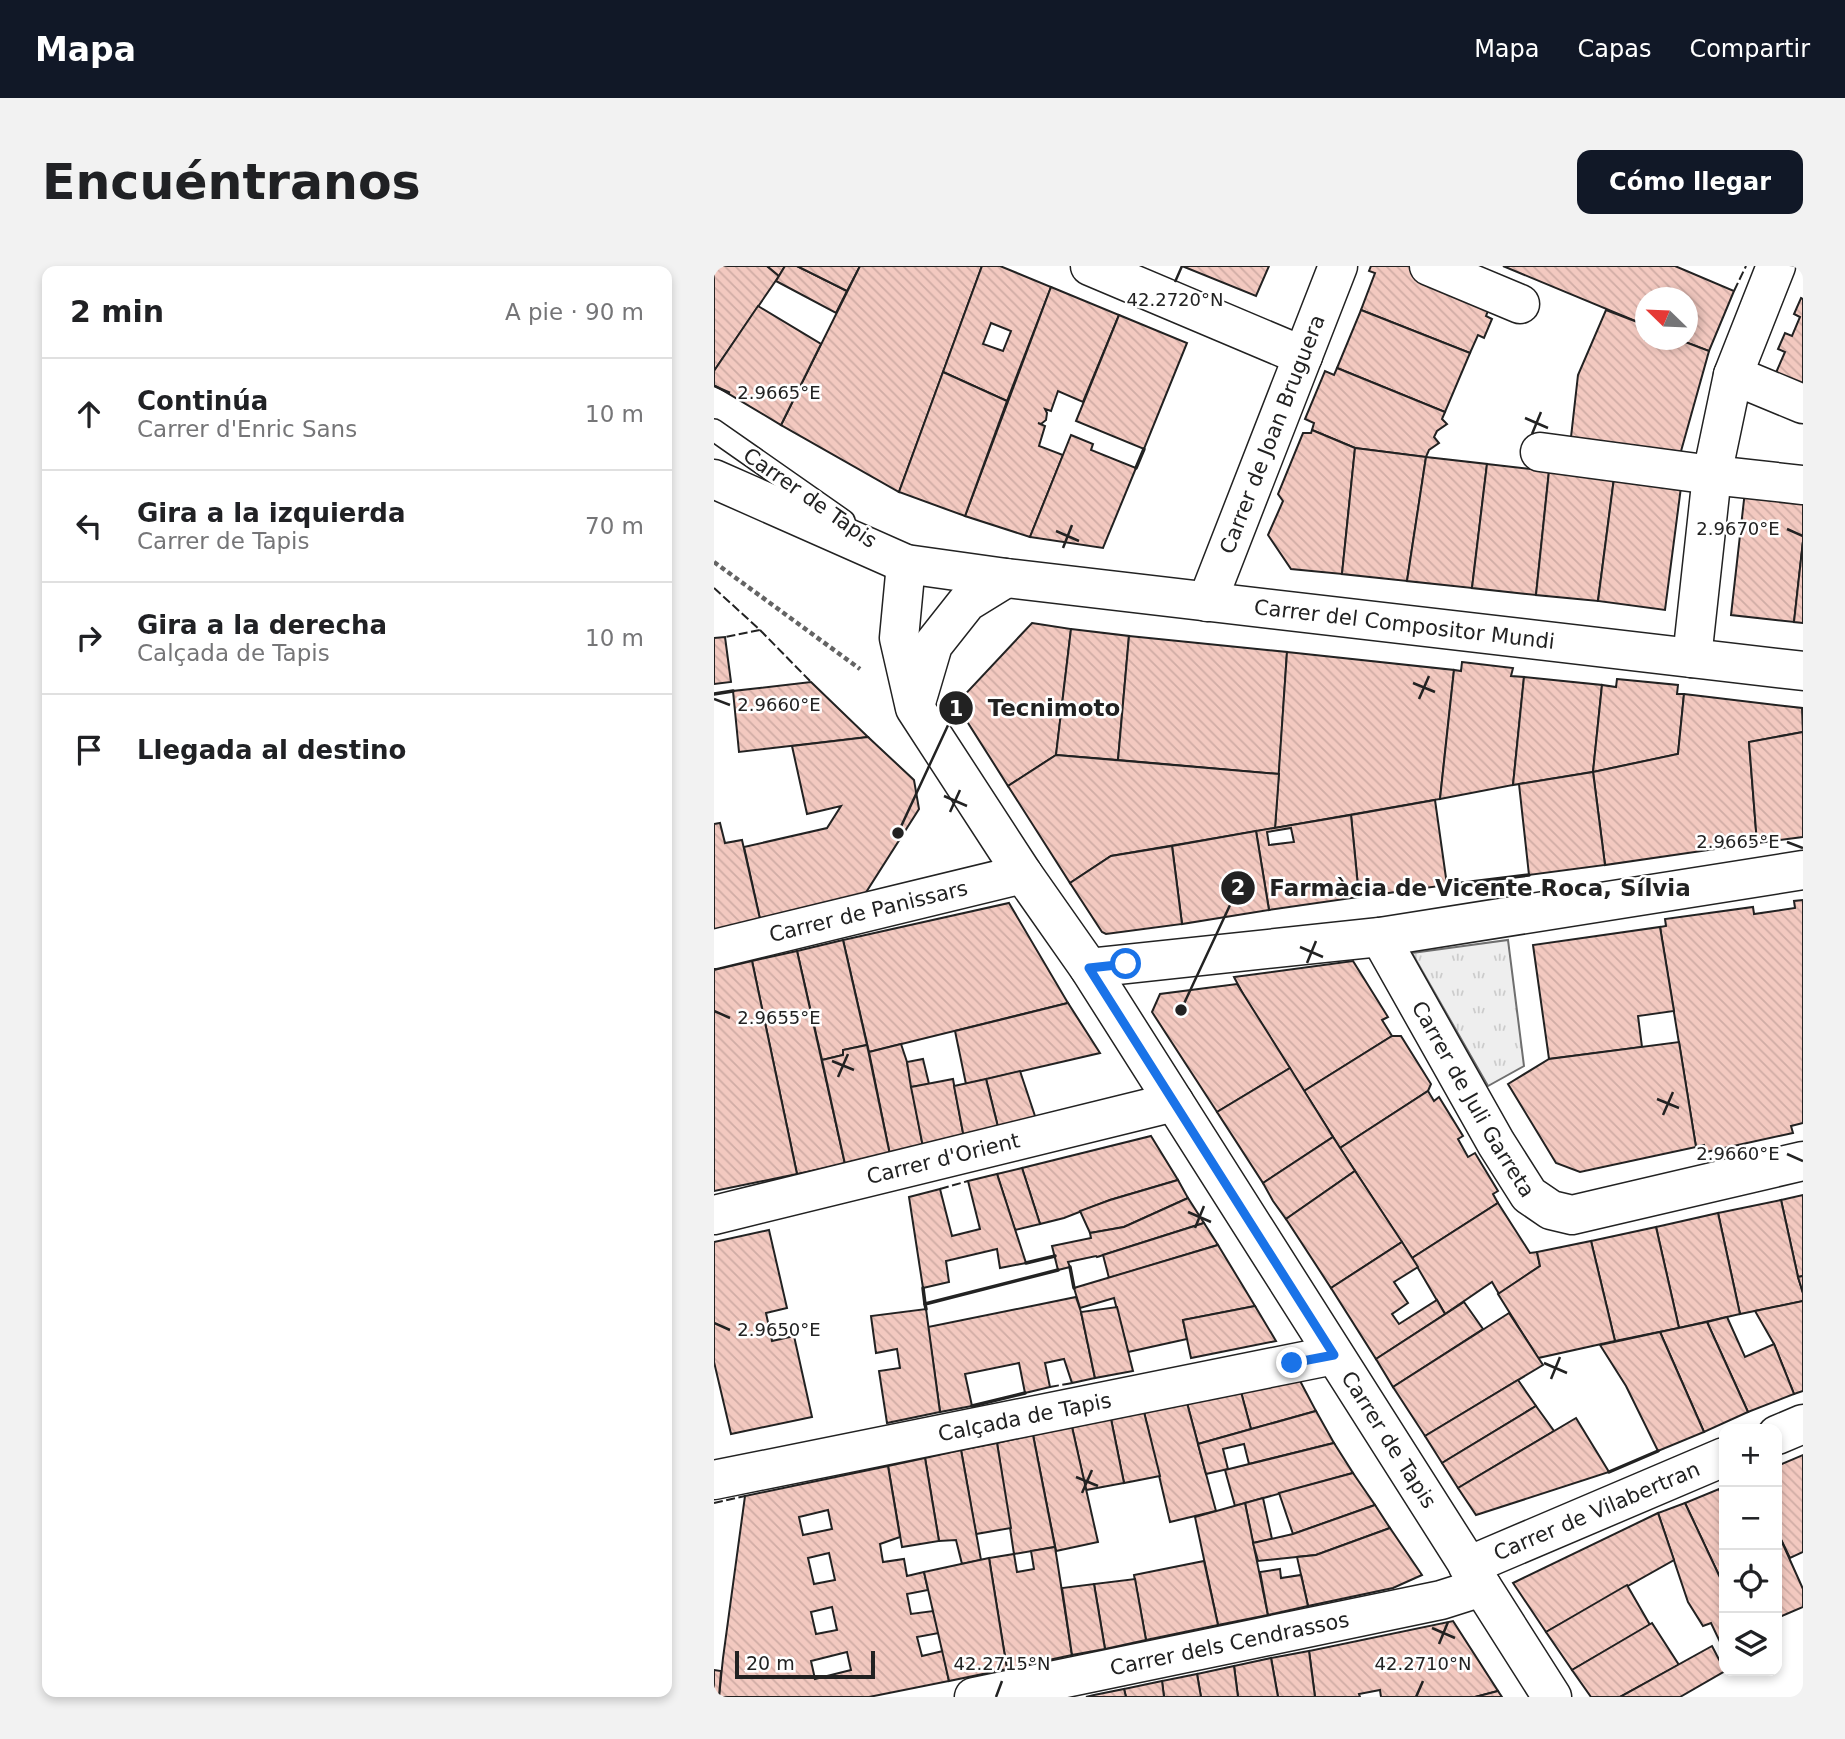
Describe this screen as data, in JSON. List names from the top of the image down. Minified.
{"streets":{"street":["Carrer de Joan Bruguera","Carrer de Tapis","Carrer del Compositor Mundi","Carrer de Panissars","Carrer de Juli Garreta","Carrer d'Orient","Calçada de Tapis","Carrer de Vilabertran","Carrer dels Cendrassos"]},"crossings":[["Carrer de Joan Bruguera","Carrer del Compositor Mundi"],["Carrer de Tapis","Carrer del Compositor Mundi"],["Carrer de Tapis","Carrer de Panissars"],["Carrer de Tapis","Carrer d'Orient"],["Carrer de Tapis","Calçada de Tapis"],["Carrer de Tapis","Carrer de Vilabertran"],["Carrer de Tapis","Carrer dels Cendrassos"],["Carrer de Vilabertran","Carrer dels Cendrassos"]],"places":["Tecnimoto","Farmàcia de Vicente Roca, Sílvia"],"scale_bar":"20 m","north":"top left","page":{"header":"Mapa","nav":["Mapa","Capas","Compartir"],"buttons":"Cómo llegar","title":"Encuéntranos","heading":["2 min","A pie · 90 m"],"list":[["Continúa","Carrer d'Enric Sans","10 m"],["Gira a la izquierda","Carrer de Tapis","70 m"],["Gira a la derecha","Calçada de Tapis","10 m"],"Llegada al destino"],"map_buttons":["+","−"],"scale":"20 m"},"coordinates":["42.2720°N","2.9665°E","2.9670°E","2.9660°E","2.9655°E","2.9650°E","42.2715°N","42.2710°N"]}
